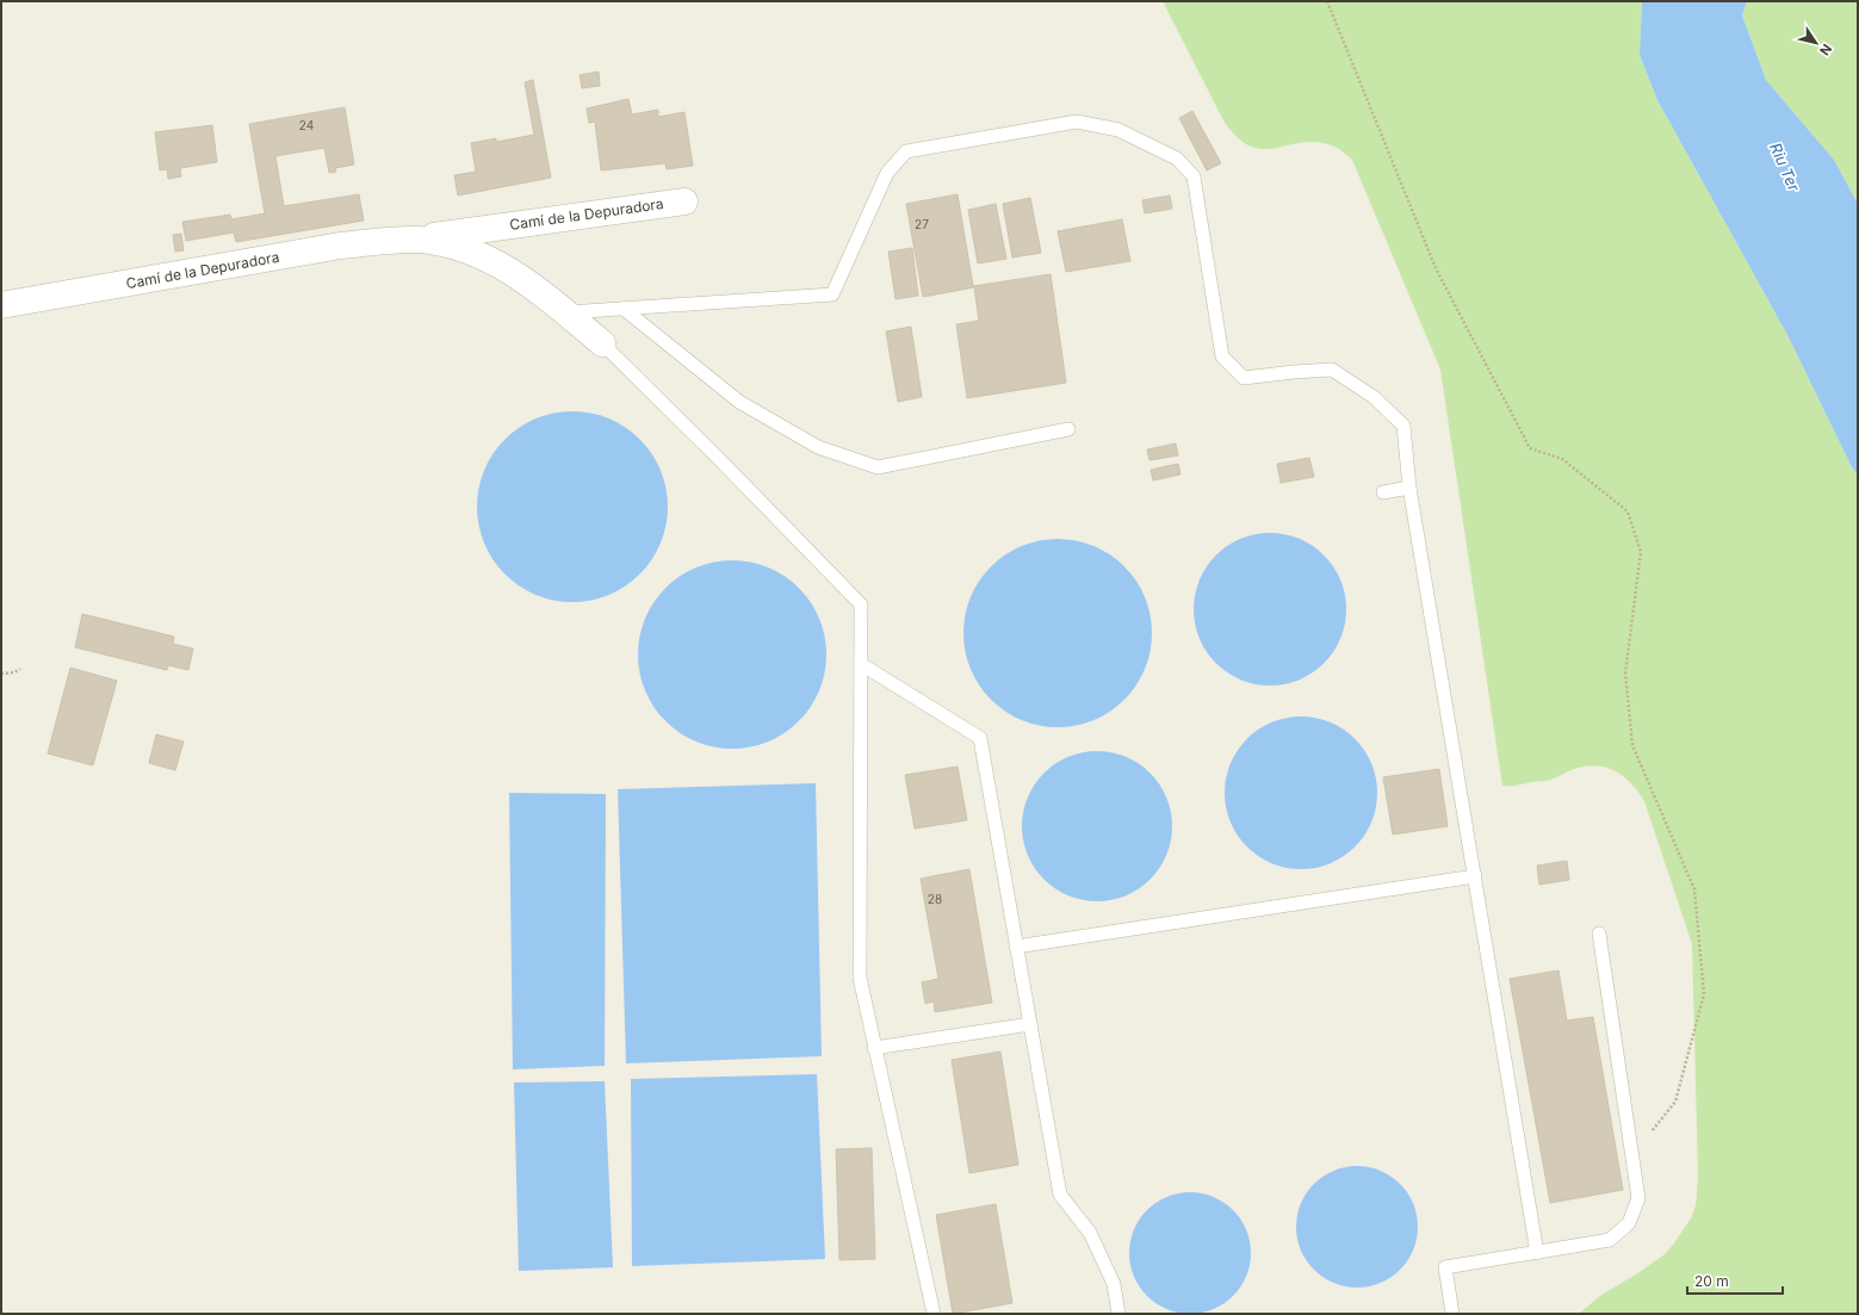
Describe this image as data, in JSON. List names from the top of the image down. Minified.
{"streets":{"street":["Camí de la Depuradora"]},"water":["Riu Ter"],"house_numbers":["24","27","28"],"scale_bar":"20 m","north":"bottom right"}
